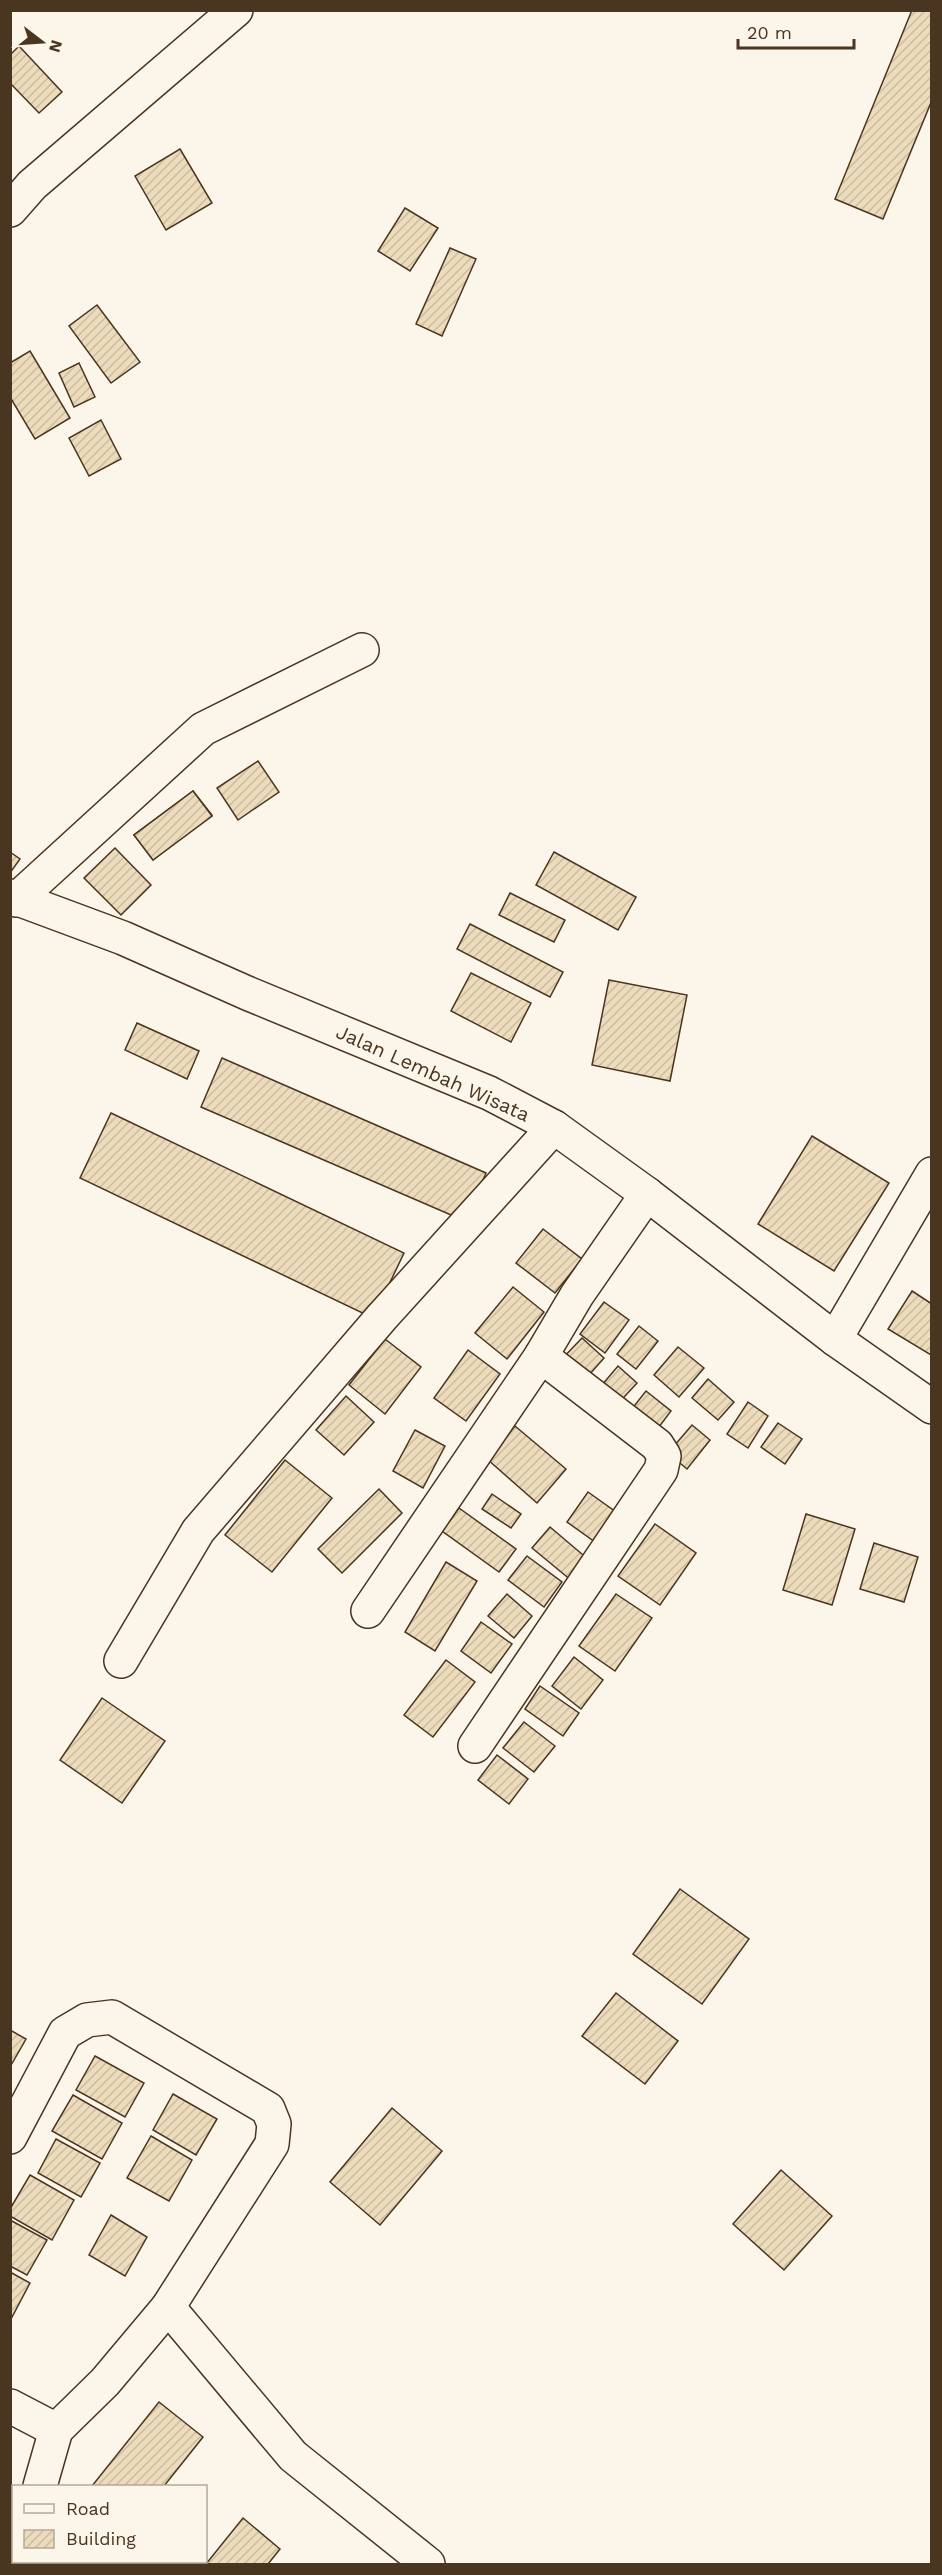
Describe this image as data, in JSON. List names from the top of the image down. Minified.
{"streets":{"street":["Jalan Lembah Wisata"]},"legend":["Road","Building"],"scale_bar":"20 m","north":"right"}
